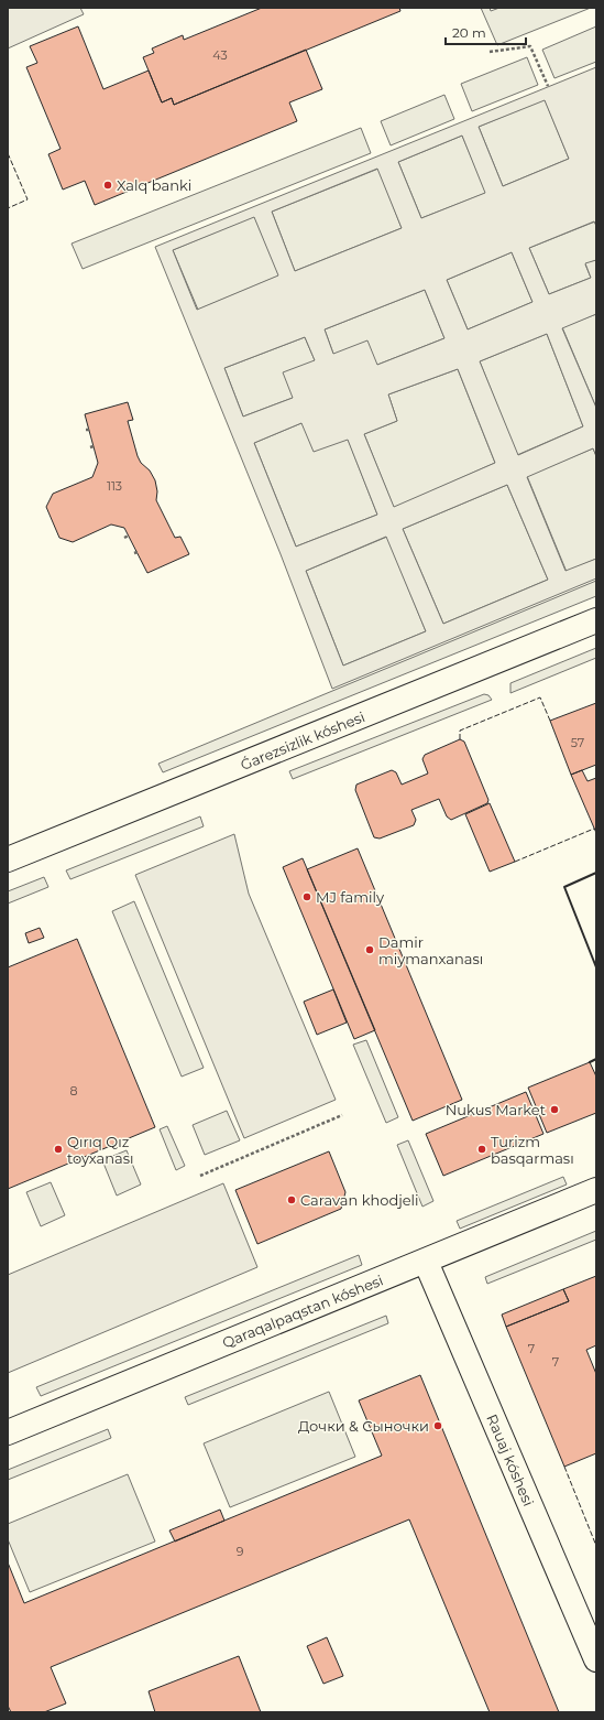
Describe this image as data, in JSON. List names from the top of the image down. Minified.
{"streets":{"street":["Ǵarezsizlik kóshesi","Qaraqalpaqstan kóshesi","Rauaj kóshesi"]},"crossings":[["Qaraqalpaqstan kóshesi","Rauaj kóshesi"]],"places":["Xalq banki","MJ family","Damir miymanxanası","Nukus Market","Qırıq Qız toyxanası","Turizm basqarması","Caravan khodjeli","Дочки & Сыночки"],"house_numbers":["43","113","57","8","7","7","9"],"scale_bar":"20 m"}
